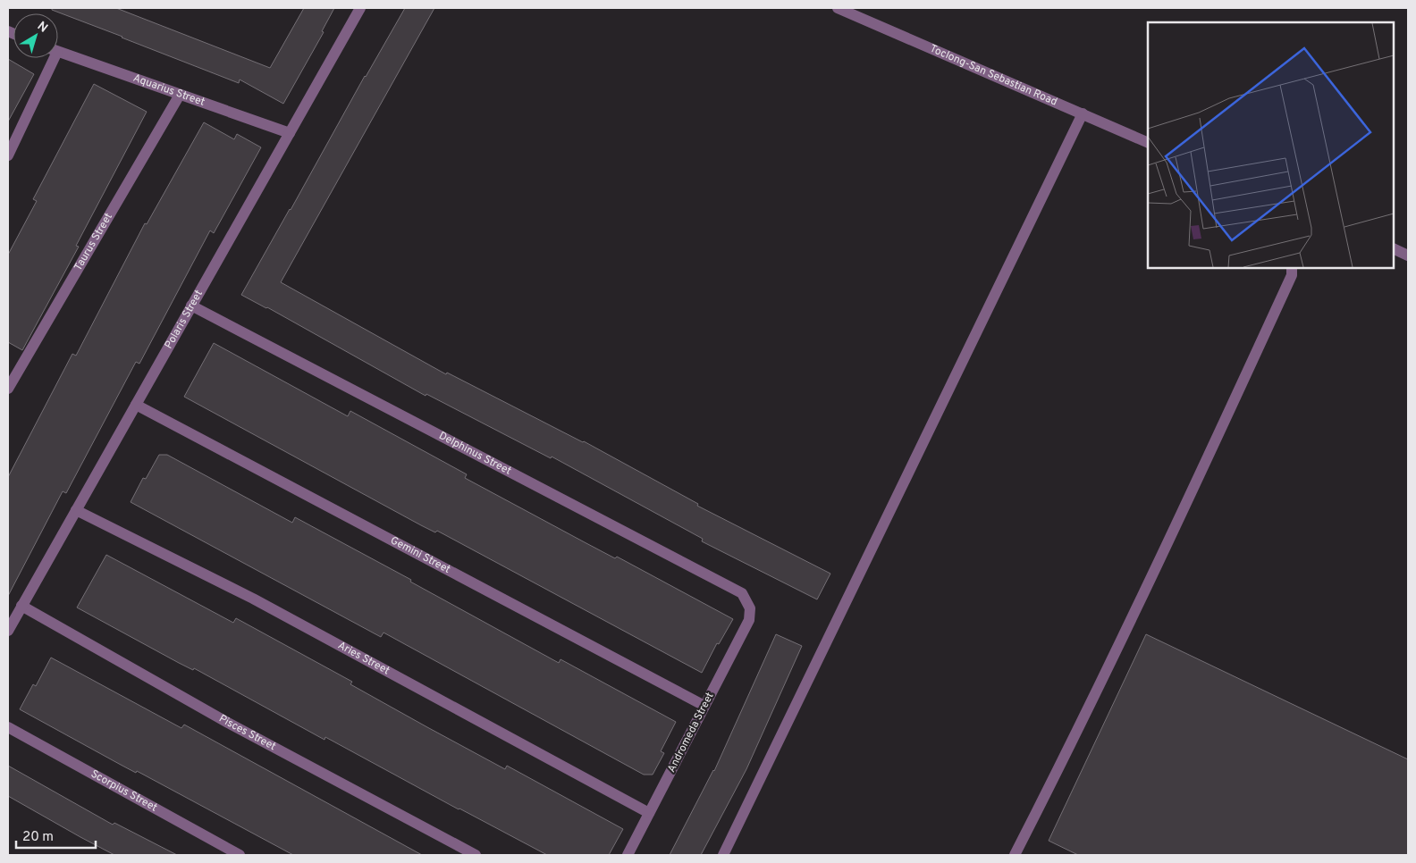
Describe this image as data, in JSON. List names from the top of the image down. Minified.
{"streets":{"street":["Toclong-San Sebastian Road","Aquarius Street","Taurus Street","Polaris Street","Delphinus Street","Gemini Street","Aries Street","Pisces Street","Andromeda Street","Scorpius Street"]},"crossings":[["Aquarius Street","Taurus Street"],["Aquarius Street","Polaris Street"],["Polaris Street","Delphinus Street"],["Polaris Street","Gemini Street"],["Polaris Street","Aries Street"],["Polaris Street","Pisces Street"],["Delphinus Street","Andromeda Street"],["Gemini Street","Andromeda Street"],["Aries Street","Andromeda Street"]],"scale_bar":"20 m","north":"top right"}
